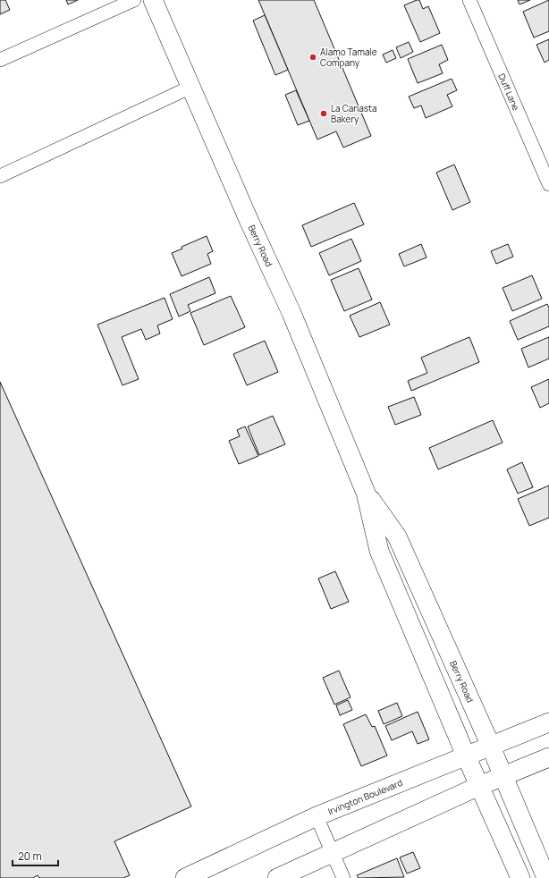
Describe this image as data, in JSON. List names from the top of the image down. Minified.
{"streets":{"street":["Duff Lane","Berry Road","Irvington Boulevard"]},"crossings":[["Berry Road","Irvington Boulevard"]],"places":["Alamo Tamale Company","La Canasta Bakery"],"scale_bar":"20 m"}
